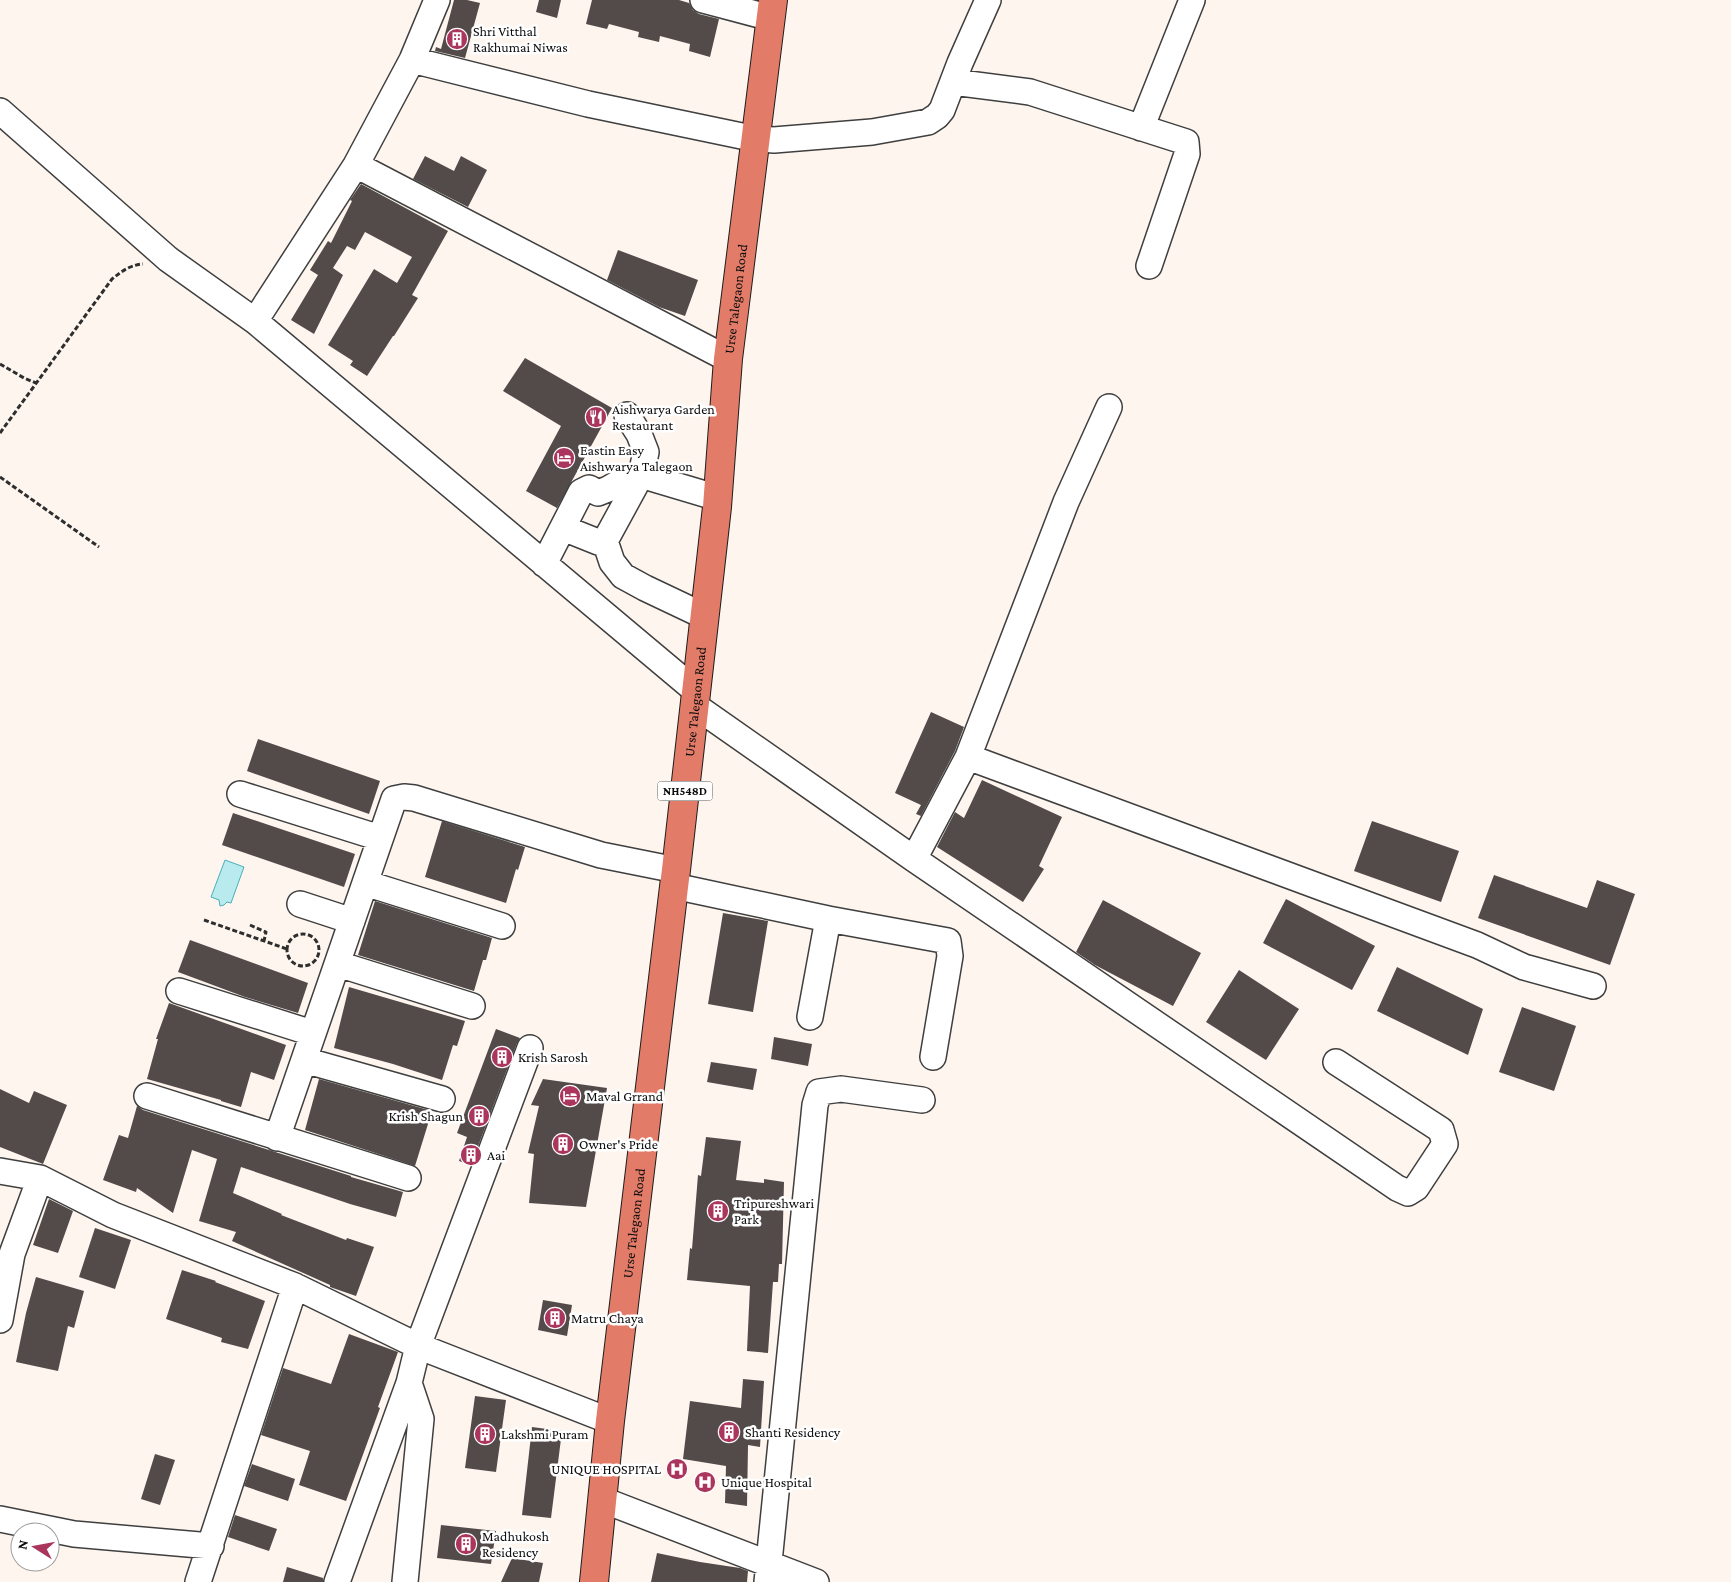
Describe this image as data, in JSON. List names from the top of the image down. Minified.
{"streets":{"highway":["Urse Talegaon Road","NH548D"]},"places":{"building":["Shri Vitthal Rakhumai Niwas","Krish Sarosh","Krish Shagun","Owner's Pride","Aai","Tripureshwari Park","Matru Chaya","Shanti Residency","Lakshmi Puram","Madhukosh Residency"],"restaurant":["Aishwarya Garden Restaurant"],"hotel":["Eastin Easy Aishwarya Talegaon","Maval Grrand"],"hospital":["UNIQUE HOSPITAL","Unique Hospital"]},"north":"left"}
